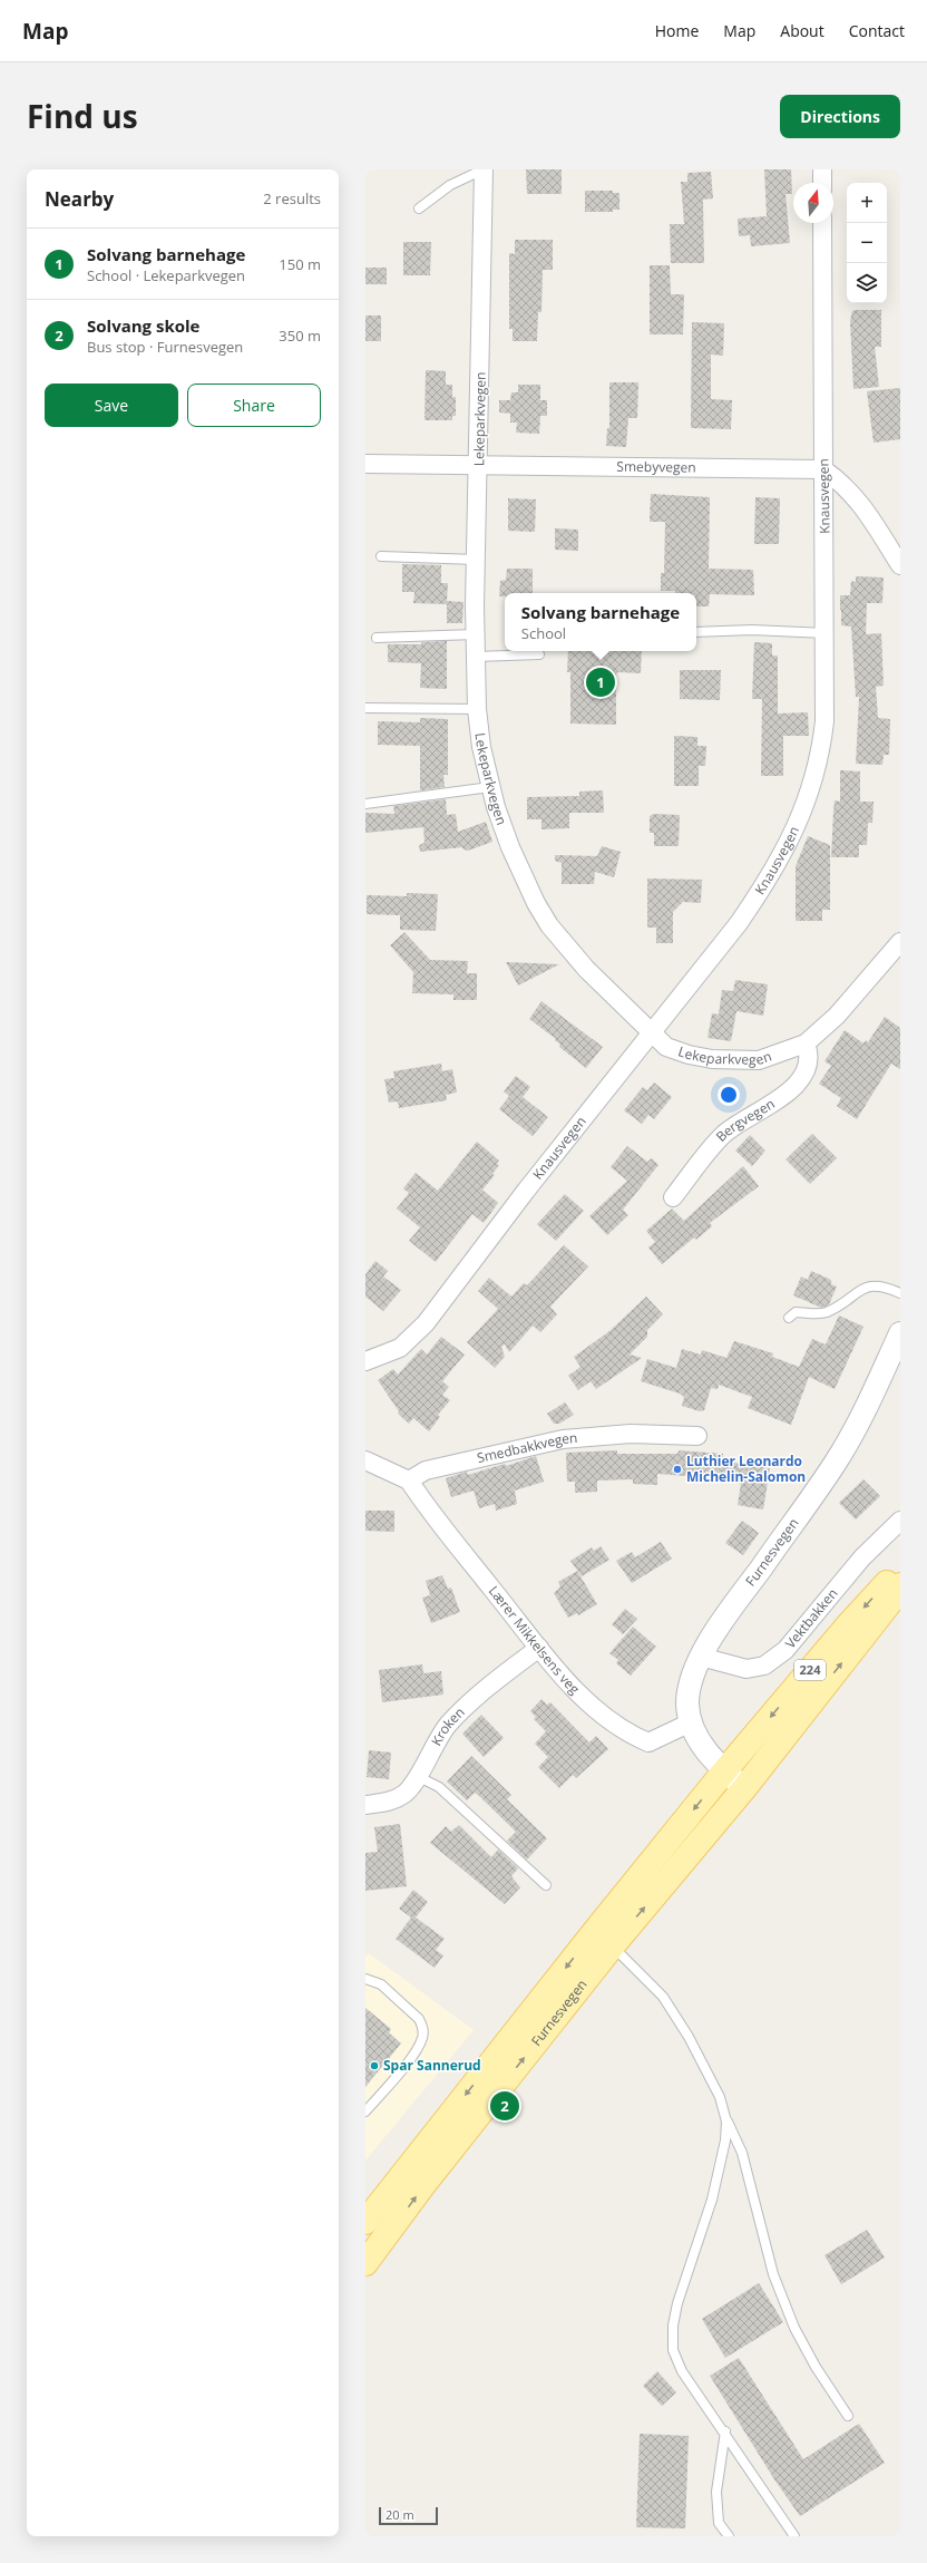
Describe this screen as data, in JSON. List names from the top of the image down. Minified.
{"streets":{"main road":["Furnesvegen","224"],"street":["Lekeparkvegen","Smebyvegen","Knausvegen","Bergvegen","Smedbakkvegen","Vektbakken","Lærer Mikkelsens veg","Kroken"]},"crossings":[["Lekeparkvegen","Smebyvegen"],["Lekeparkvegen","Knausvegen"],["Lekeparkvegen","Bergvegen"],["Smebyvegen","Knausvegen"],["Smedbakkvegen","Lærer Mikkelsens veg"],["Furnesvegen","Vektbakken"],["Furnesvegen","Lærer Mikkelsens veg"],["Furnesvegen","224"],["Lærer Mikkelsens veg","Kroken"]],"places":["Luthier Leonardo Michelin-Salomon","Spar Sannerud"],"scale_bar":"20 m","north":"top","page":{"header":"Map","nav":["Home","Map","About","Contact"],"title":"Find us","buttons":["Directions",["Save","Share"]],"heading":["Nearby","2 results"],"map_buttons":["+","−"],"list":[{"mark":"1","name":"Solvang barnehage","note":"School · Lekeparkvegen","value":"150 m"},{"mark":"2","name":"Solvang skole","note":"Bus stop · Furnesvegen","value":"350 m"}],"popup":["Solvang barnehage","School"],"pins":["1","2"],"scale":"20 m"}}
